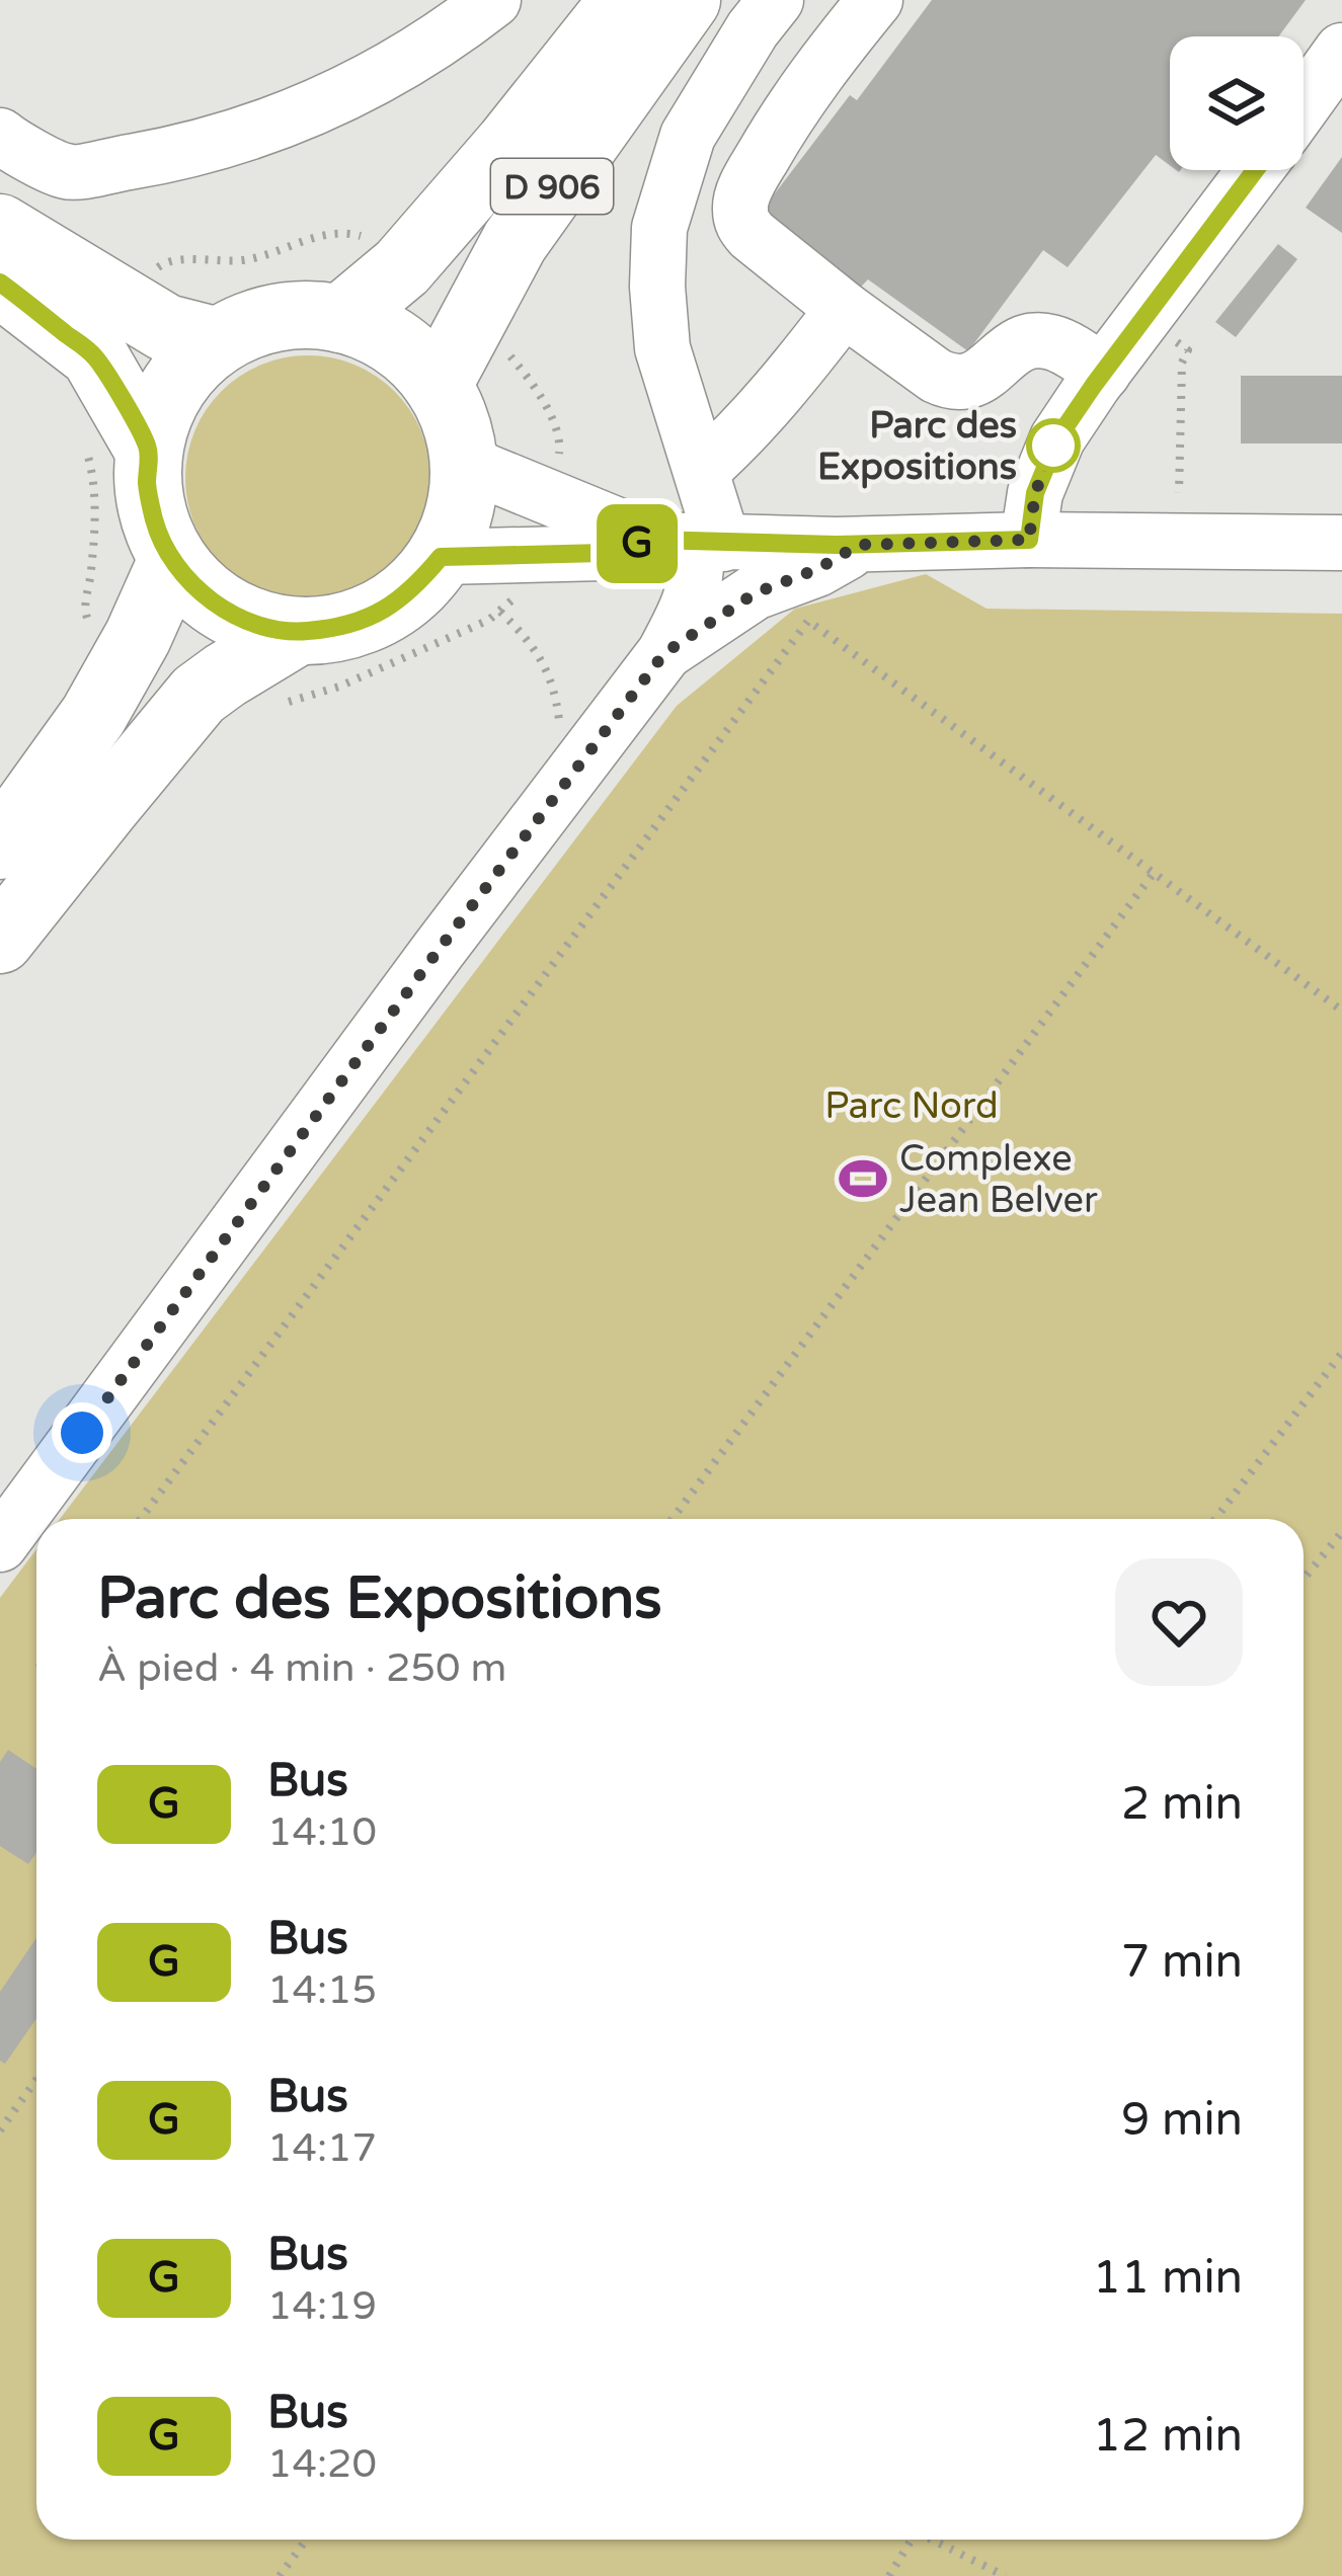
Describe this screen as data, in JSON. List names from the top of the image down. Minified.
{"streets":{"main road":["D 906"]},"parks":["Parc Nord"],"places":{"other":["Parc des Expositions"],"sports":["Complexe Jean Belver"]},"lines":["bus line G"],"page":{"on_map":"G","heading":["Parc des Expositions","À pied · 4 min · 250 m"],"list":[{"mark":"G","name":"Bus","note":"14:10","value":"2 min"},{"mark":"G","name":"Bus","note":"14:15","value":"7 min"},{"mark":"G","name":"Bus","note":"14:17","value":"9 min"},{"mark":"G","name":"Bus","note":"14:19","value":"11 min"},{"mark":"G","name":"Bus","note":"14:20","value":"12 min"}]}}
